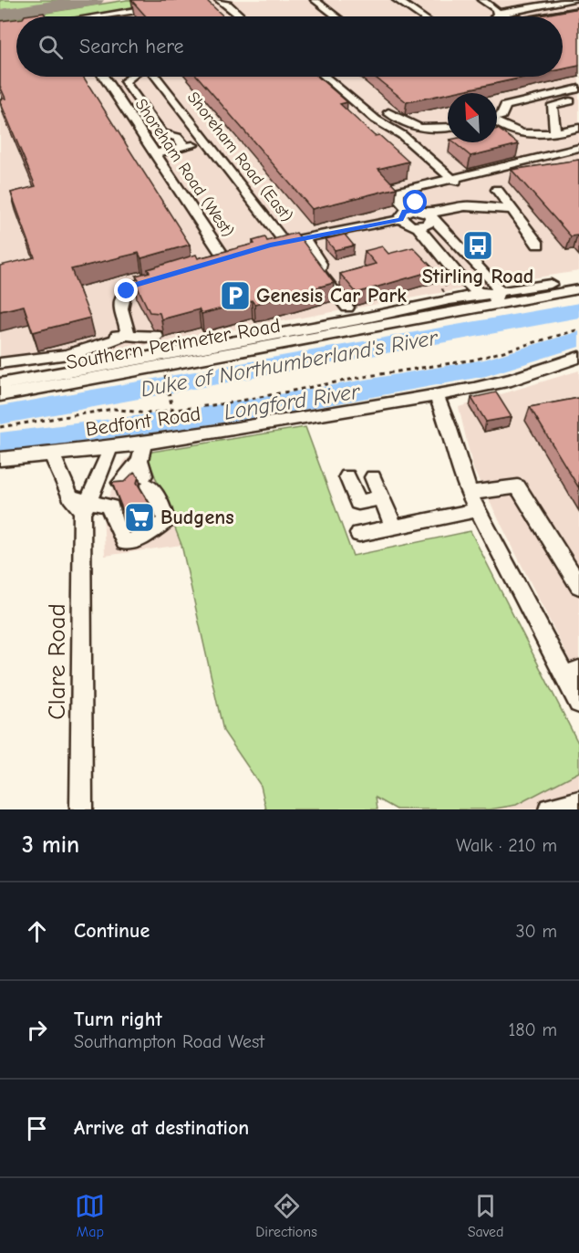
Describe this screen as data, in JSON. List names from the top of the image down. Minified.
{"streets":{"street":["Shoreham Road (East)","Shoreham Road (West)","Southern Perimeter Road","Bedfont Road","Clare Road"]},"crossings":[["Bedfont Road","Clare Road"]],"water":["Duke of Northumberland's River","Longford River"],"places":{"bus stop":["Stirling Road"],"parking":["Genesis Car Park"],"supermarket":["Budgens"]},"north":"top left","page":{"search":"Search here","heading":["3 min","Walk · 210 m"],"list":[["Continue","30 m"],["Turn right","Southampton Road West","180 m"],"Arrive at destination"],"nav":["Map","Directions","Saved"]}}
